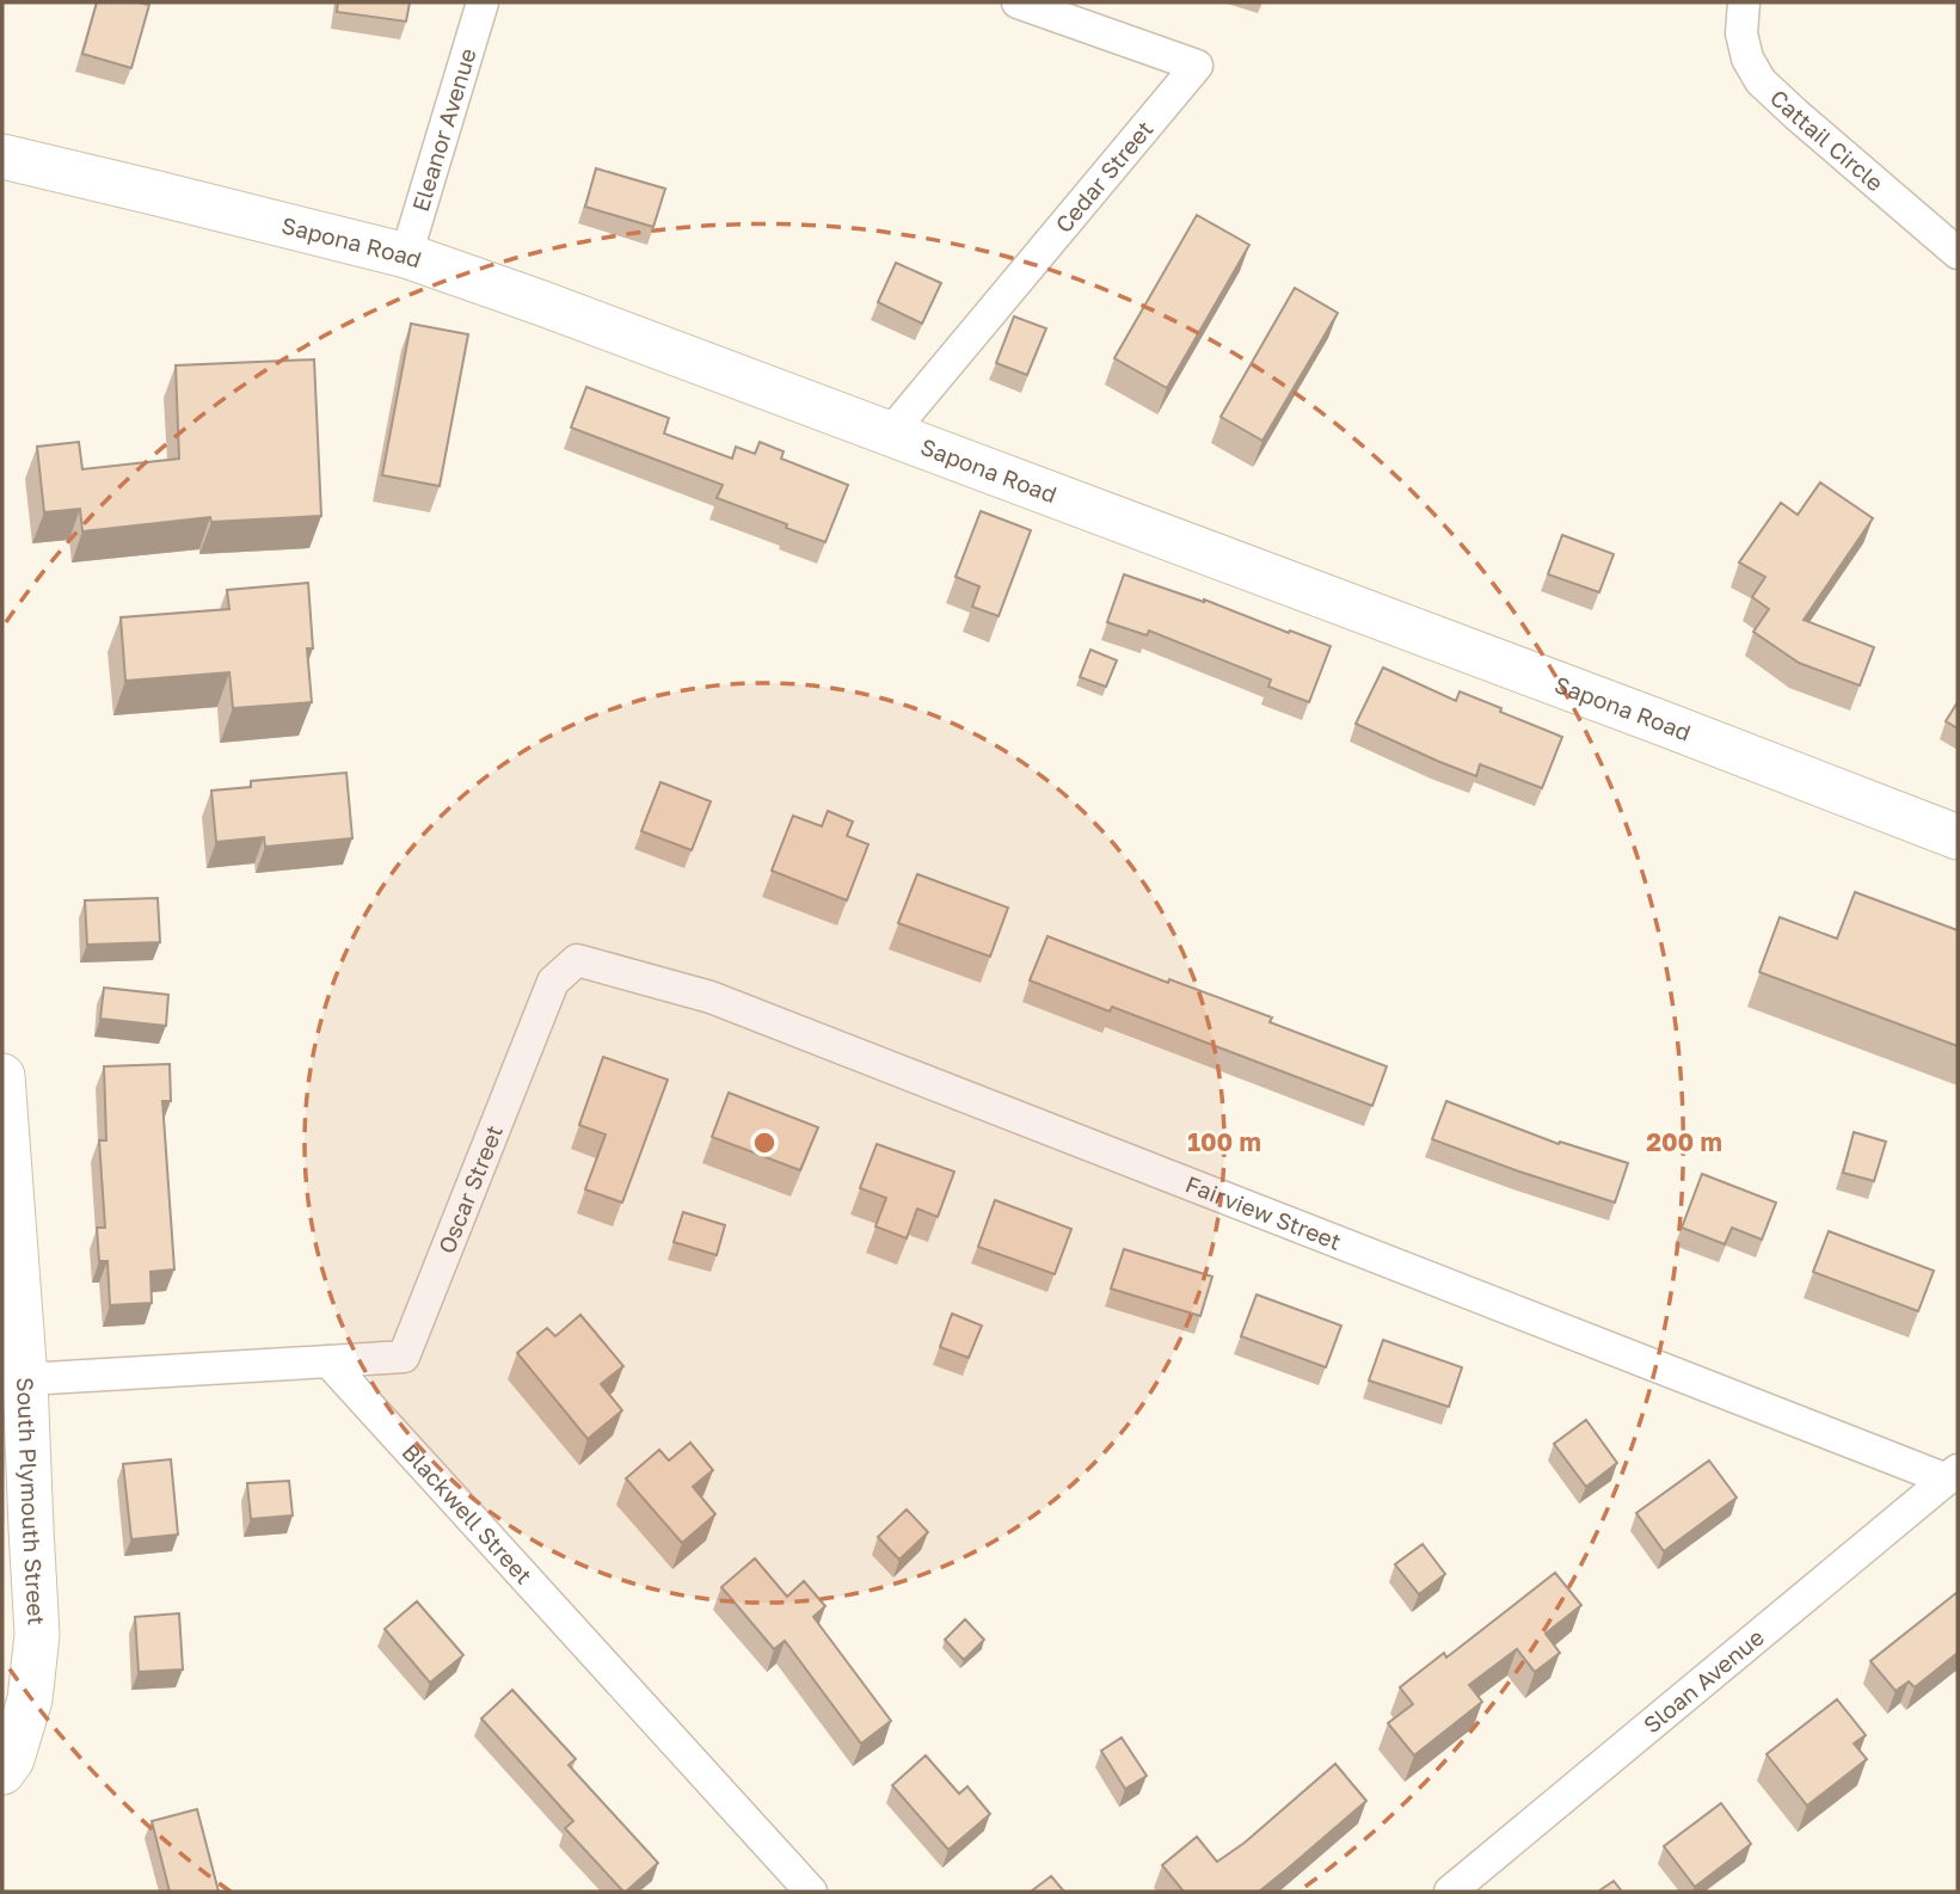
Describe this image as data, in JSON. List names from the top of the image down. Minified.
{"streets":{"street":["Eleanor Avenue","Cattail Circle","Cedar Street","Sapona Road","Oscar Street","Fairview Street","South Plymouth Street","Blackwell Street","Sloan Avenue"]},"crossings":[["Eleanor Avenue","Sapona Road"],["Cedar Street","Sapona Road"],["Oscar Street","Fairview Street"],["Oscar Street","Blackwell Street"],["Fairview Street","Sloan Avenue"]],"rings":["100 m","200 m"]}
